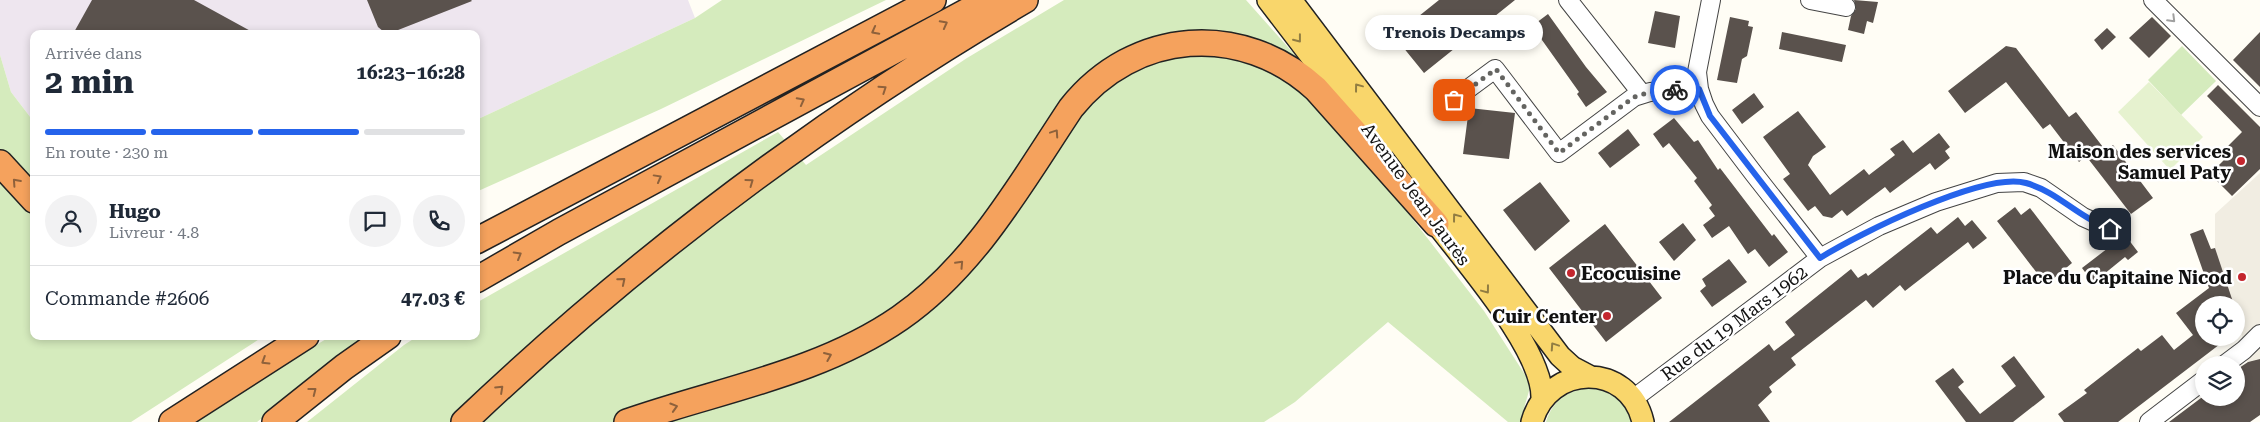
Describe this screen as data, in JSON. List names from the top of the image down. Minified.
{"streets":{"main road":["Avenue Jean Jaurès"],"street":["Rue du 19 Mars 1962"]},"places":["Trenois Decamps","Maison des services Samuel Paty","Ecocuisine","Place du Capitaine Nicod","Cuir Center"],"page":{"bubble":"Trenois Decamps","heading":["2 min","Arrivée dans","16:23–16:28"],"panel":["Hugo","Livreur · 4.8","Commande #2606","47.03 €"],"bar":"En route · 230 m"}}
